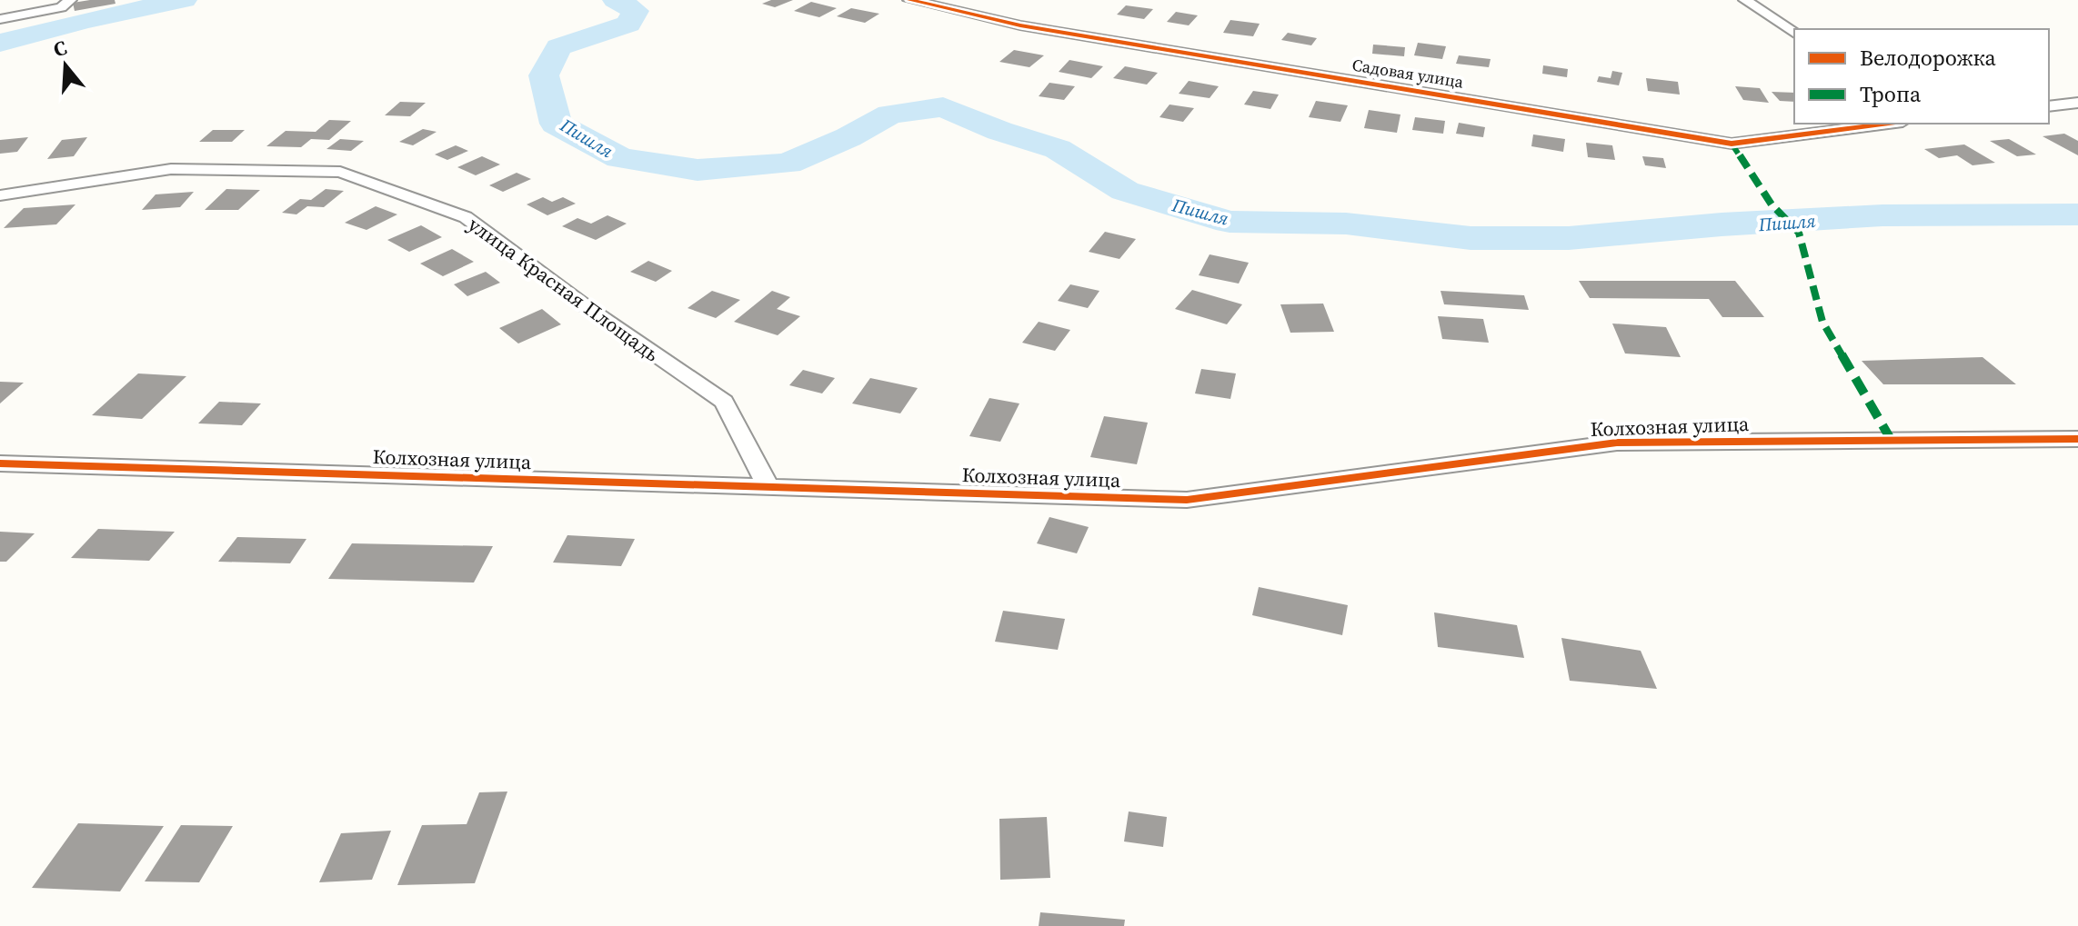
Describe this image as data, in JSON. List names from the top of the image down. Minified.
{"streets":{"street":["Садовая улица","улица Красная Площадь","Колхозная улица"]},"crossings":[["улица Красная Площадь","Колхозная улица"]],"water":["Пишля"],"legend":["Велодорожка","Тропа"],"north":"top"}
